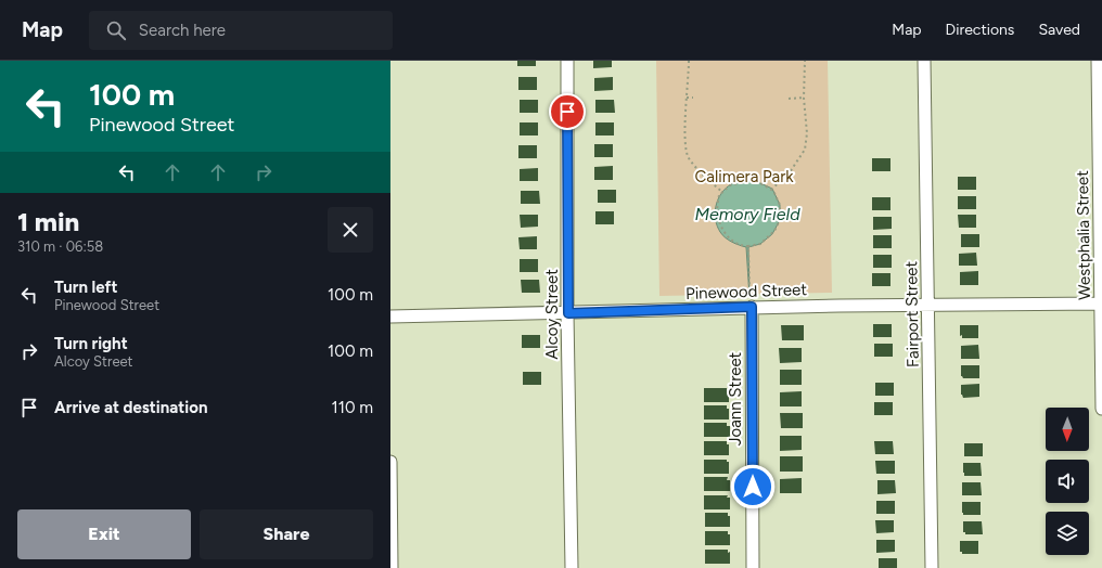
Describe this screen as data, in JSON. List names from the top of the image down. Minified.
{"streets":{"street":["Westphalia Street","Pinewood Street","Alcoy Street","Fairport Street","Joann Street"]},"crossings":[["Westphalia Street","Pinewood Street"],["Pinewood Street","Alcoy Street"],["Pinewood Street","Fairport Street"],["Pinewood Street","Joann Street"]],"water":["Memory Field"],"parks":["Calimera Park"],"north":"bottom","page":{"header":"Map","search":"Search here","nav":["Map","Directions","Saved"],"turn":["100 m","Pinewood Street"],"heading":["1 min","310 m · 06:58"],"list":[{"name":"Turn left","note":"Pinewood Street","value":"100 m"},{"name":"Turn right","note":"Alcoy Street","value":"100 m"},{"name":"Arrive at destination","value":"110 m"}],"buttons":["Exit","Share"]}}
